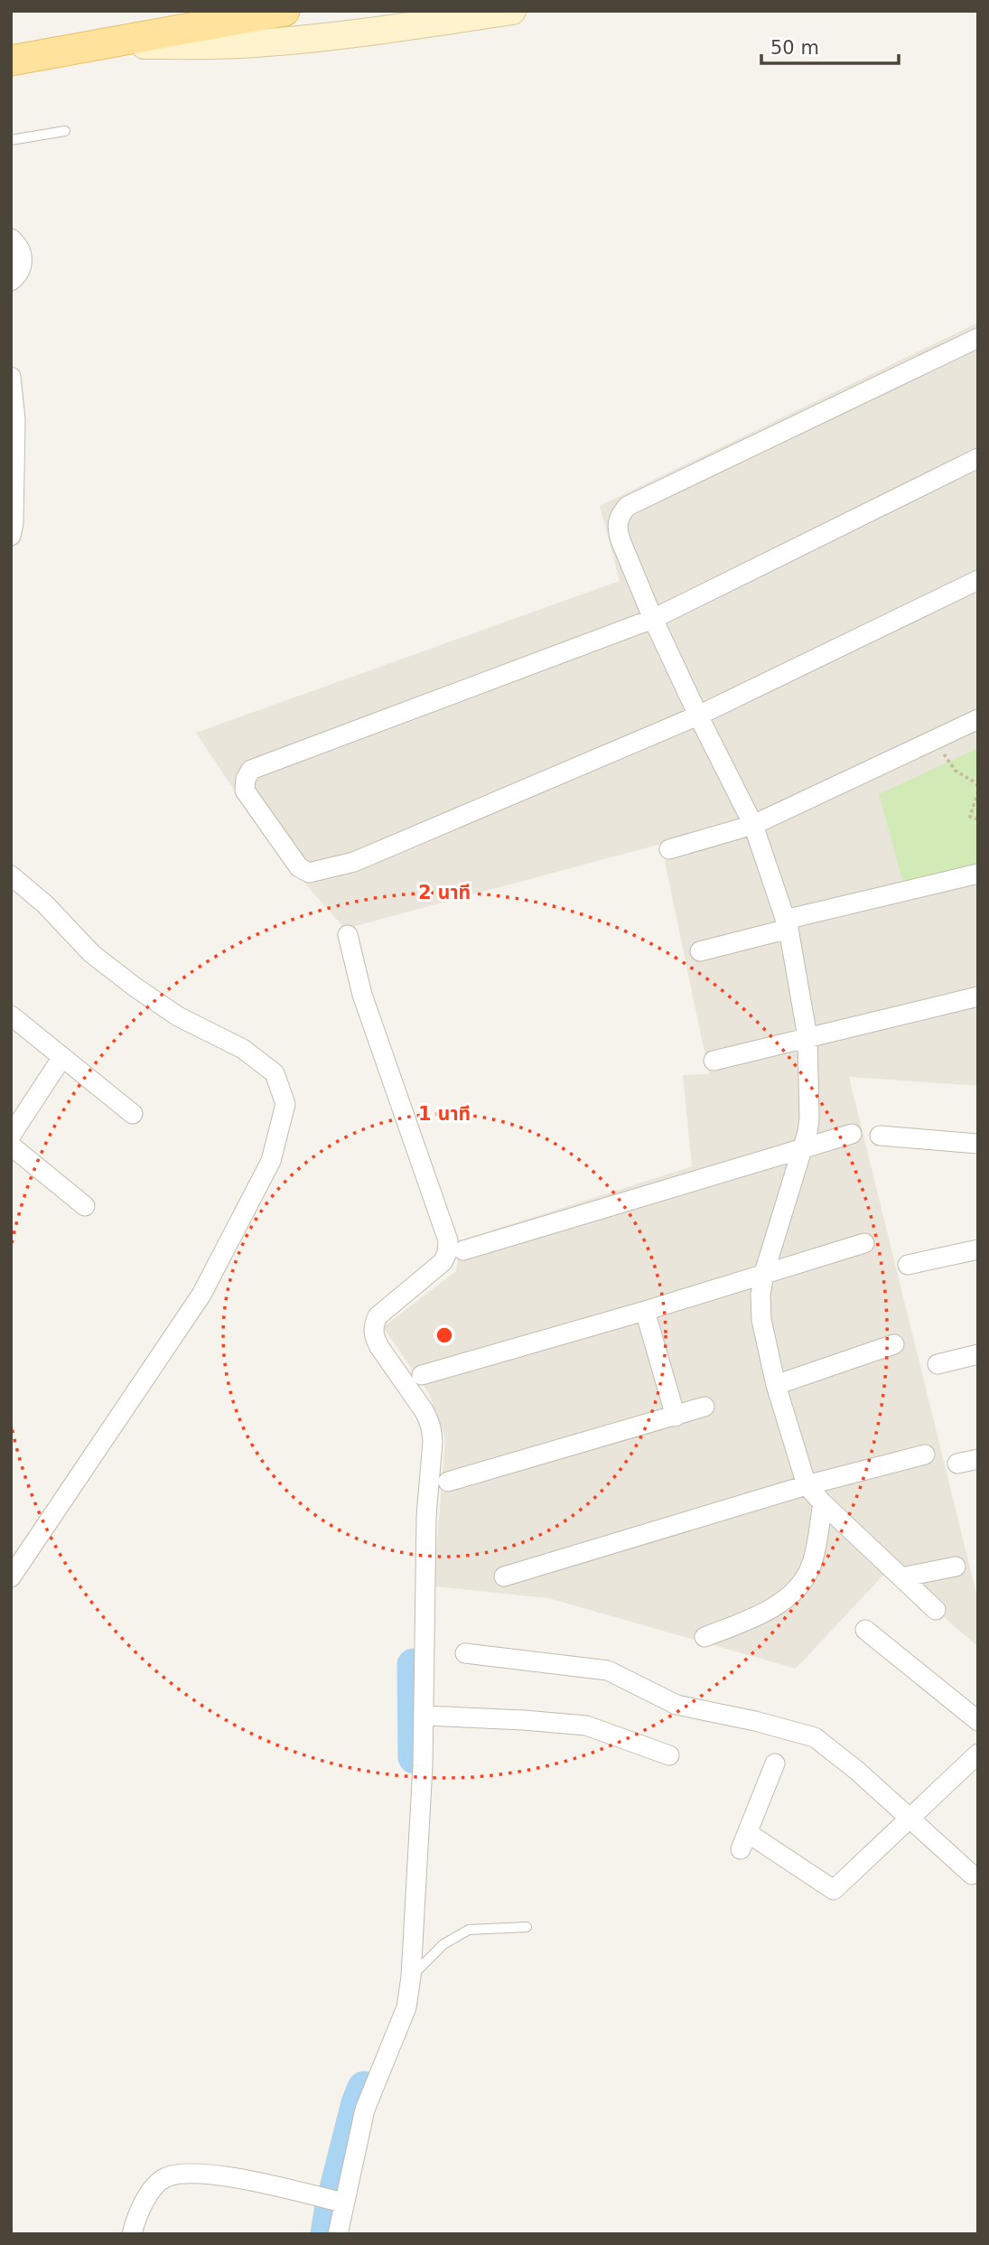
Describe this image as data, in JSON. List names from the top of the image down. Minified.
{"scale_bar":"50 m","rings":["2 นาที","1 นาที"]}
